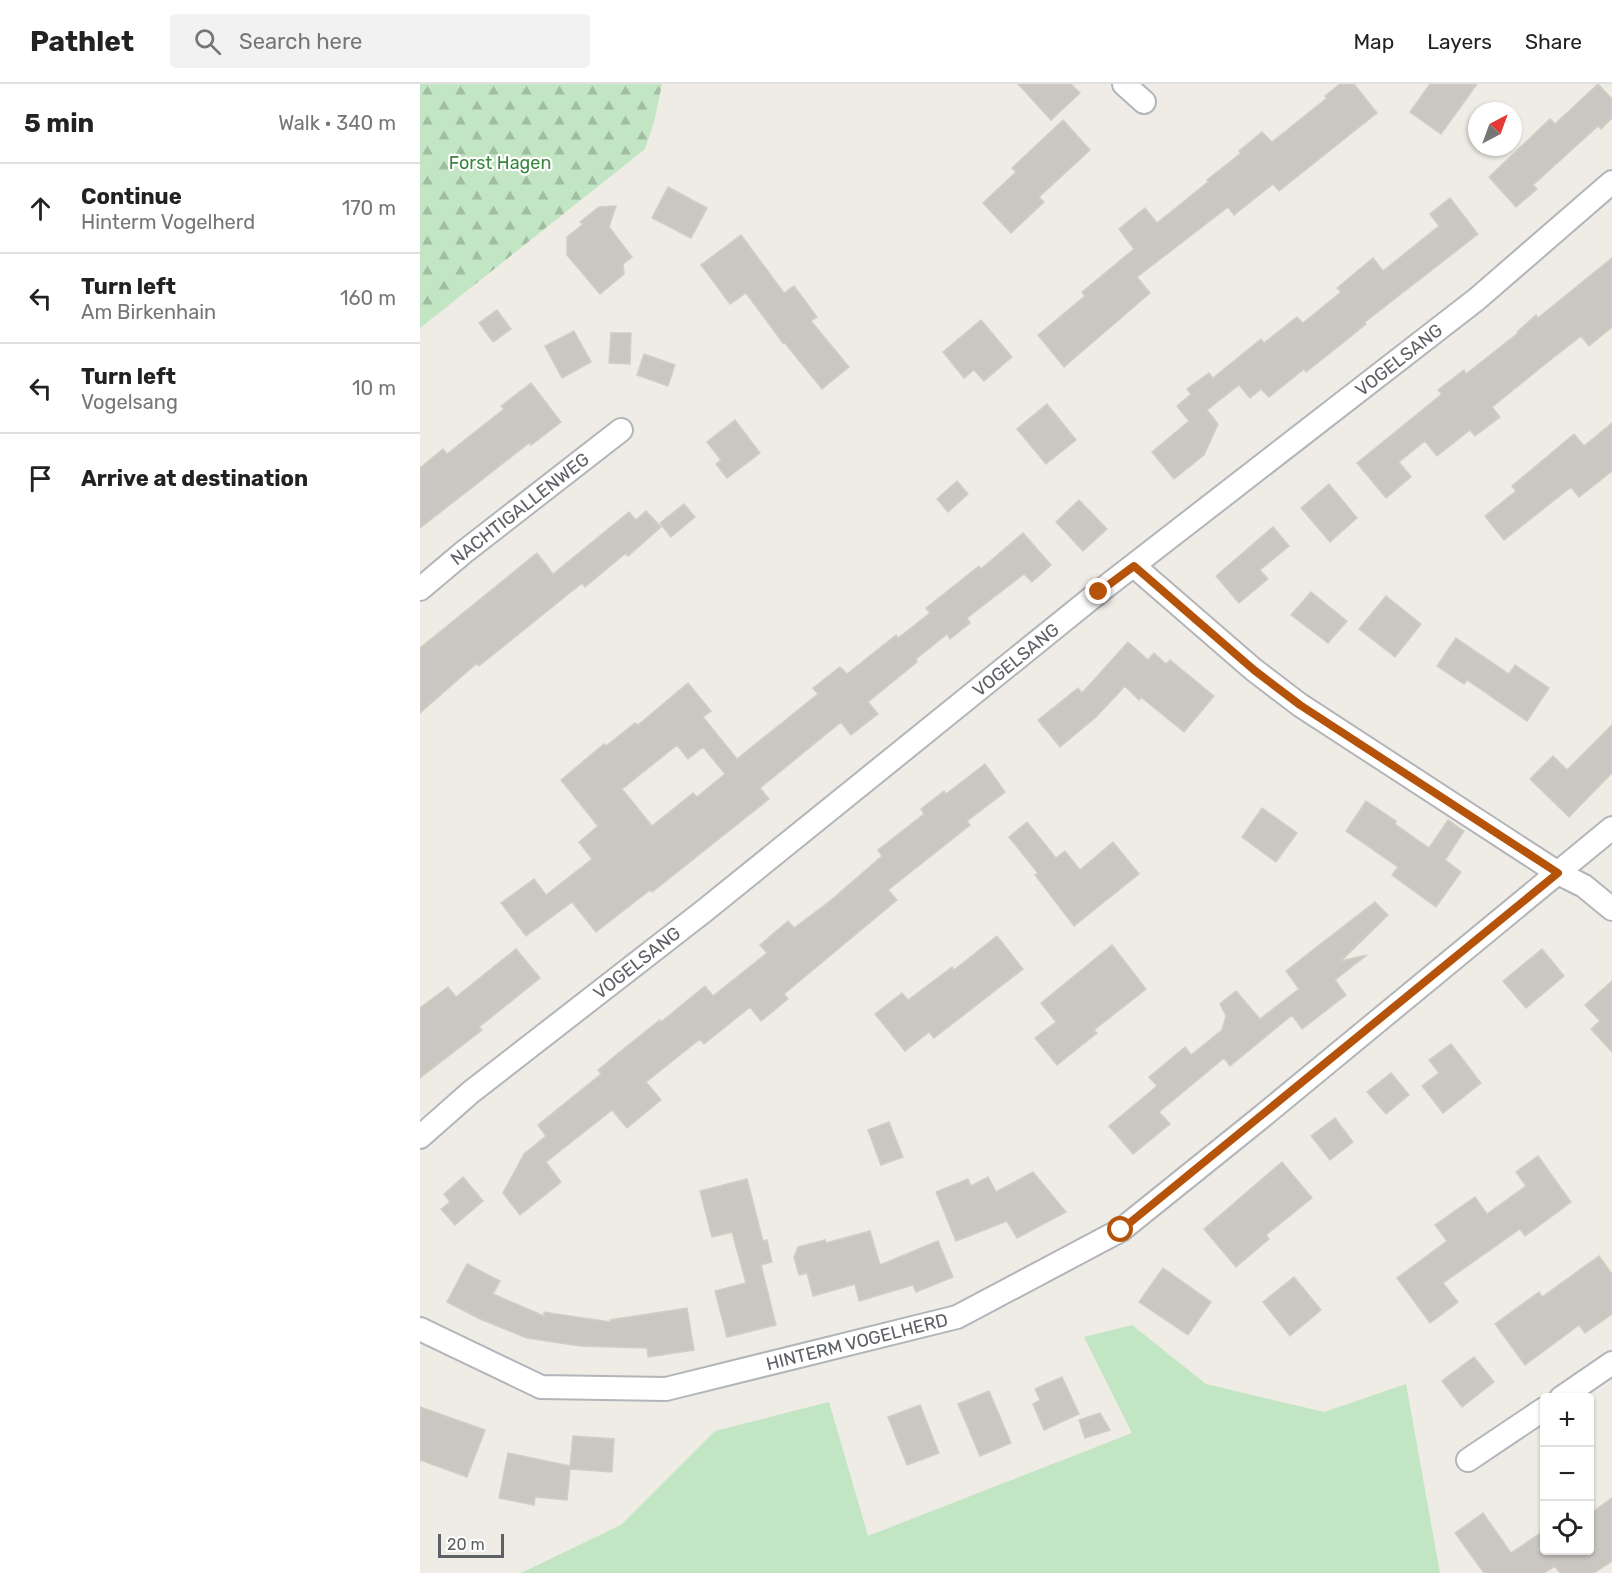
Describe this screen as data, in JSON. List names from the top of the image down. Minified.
{"streets":{"street":["VOGELSANG","NACHTIGALLENWEG","HINTERM VOGELHERD"]},"parks":["Forst Hagen"],"scale_bar":"20 m","north":"top right","page":{"header":"Pathlet","search":"Search here","nav":["Map","Layers","Share"],"heading":["5 min","Walk · 340 m"],"list":[["Continue","Hinterm Vogelherd","170 m"],["Turn left","Am Birkenhain","160 m"],["Turn left","Vogelsang","10 m"],"Arrive at destination"],"map_buttons":["+","−"],"scale":"20 m"}}
